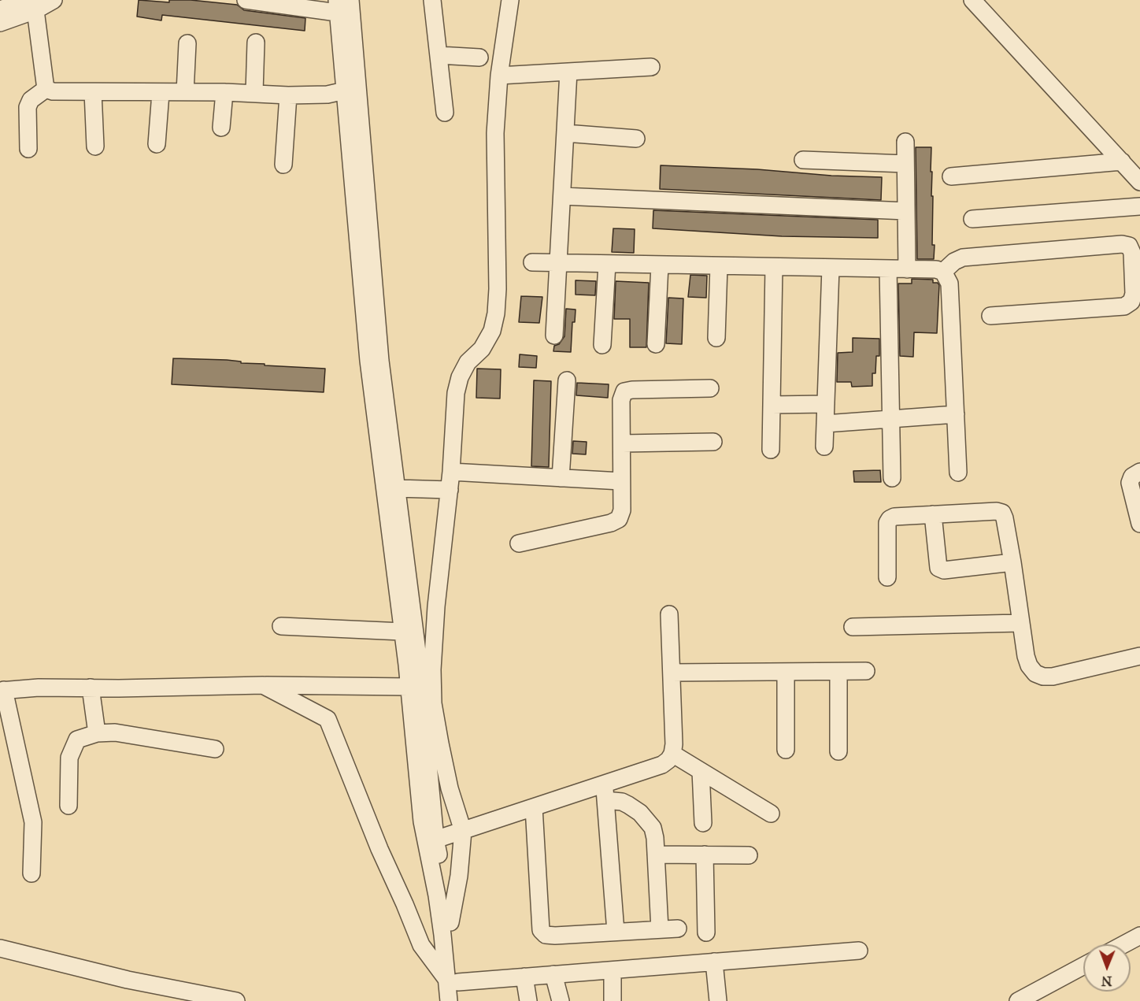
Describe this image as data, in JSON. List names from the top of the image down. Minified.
{"north":"bottom"}
